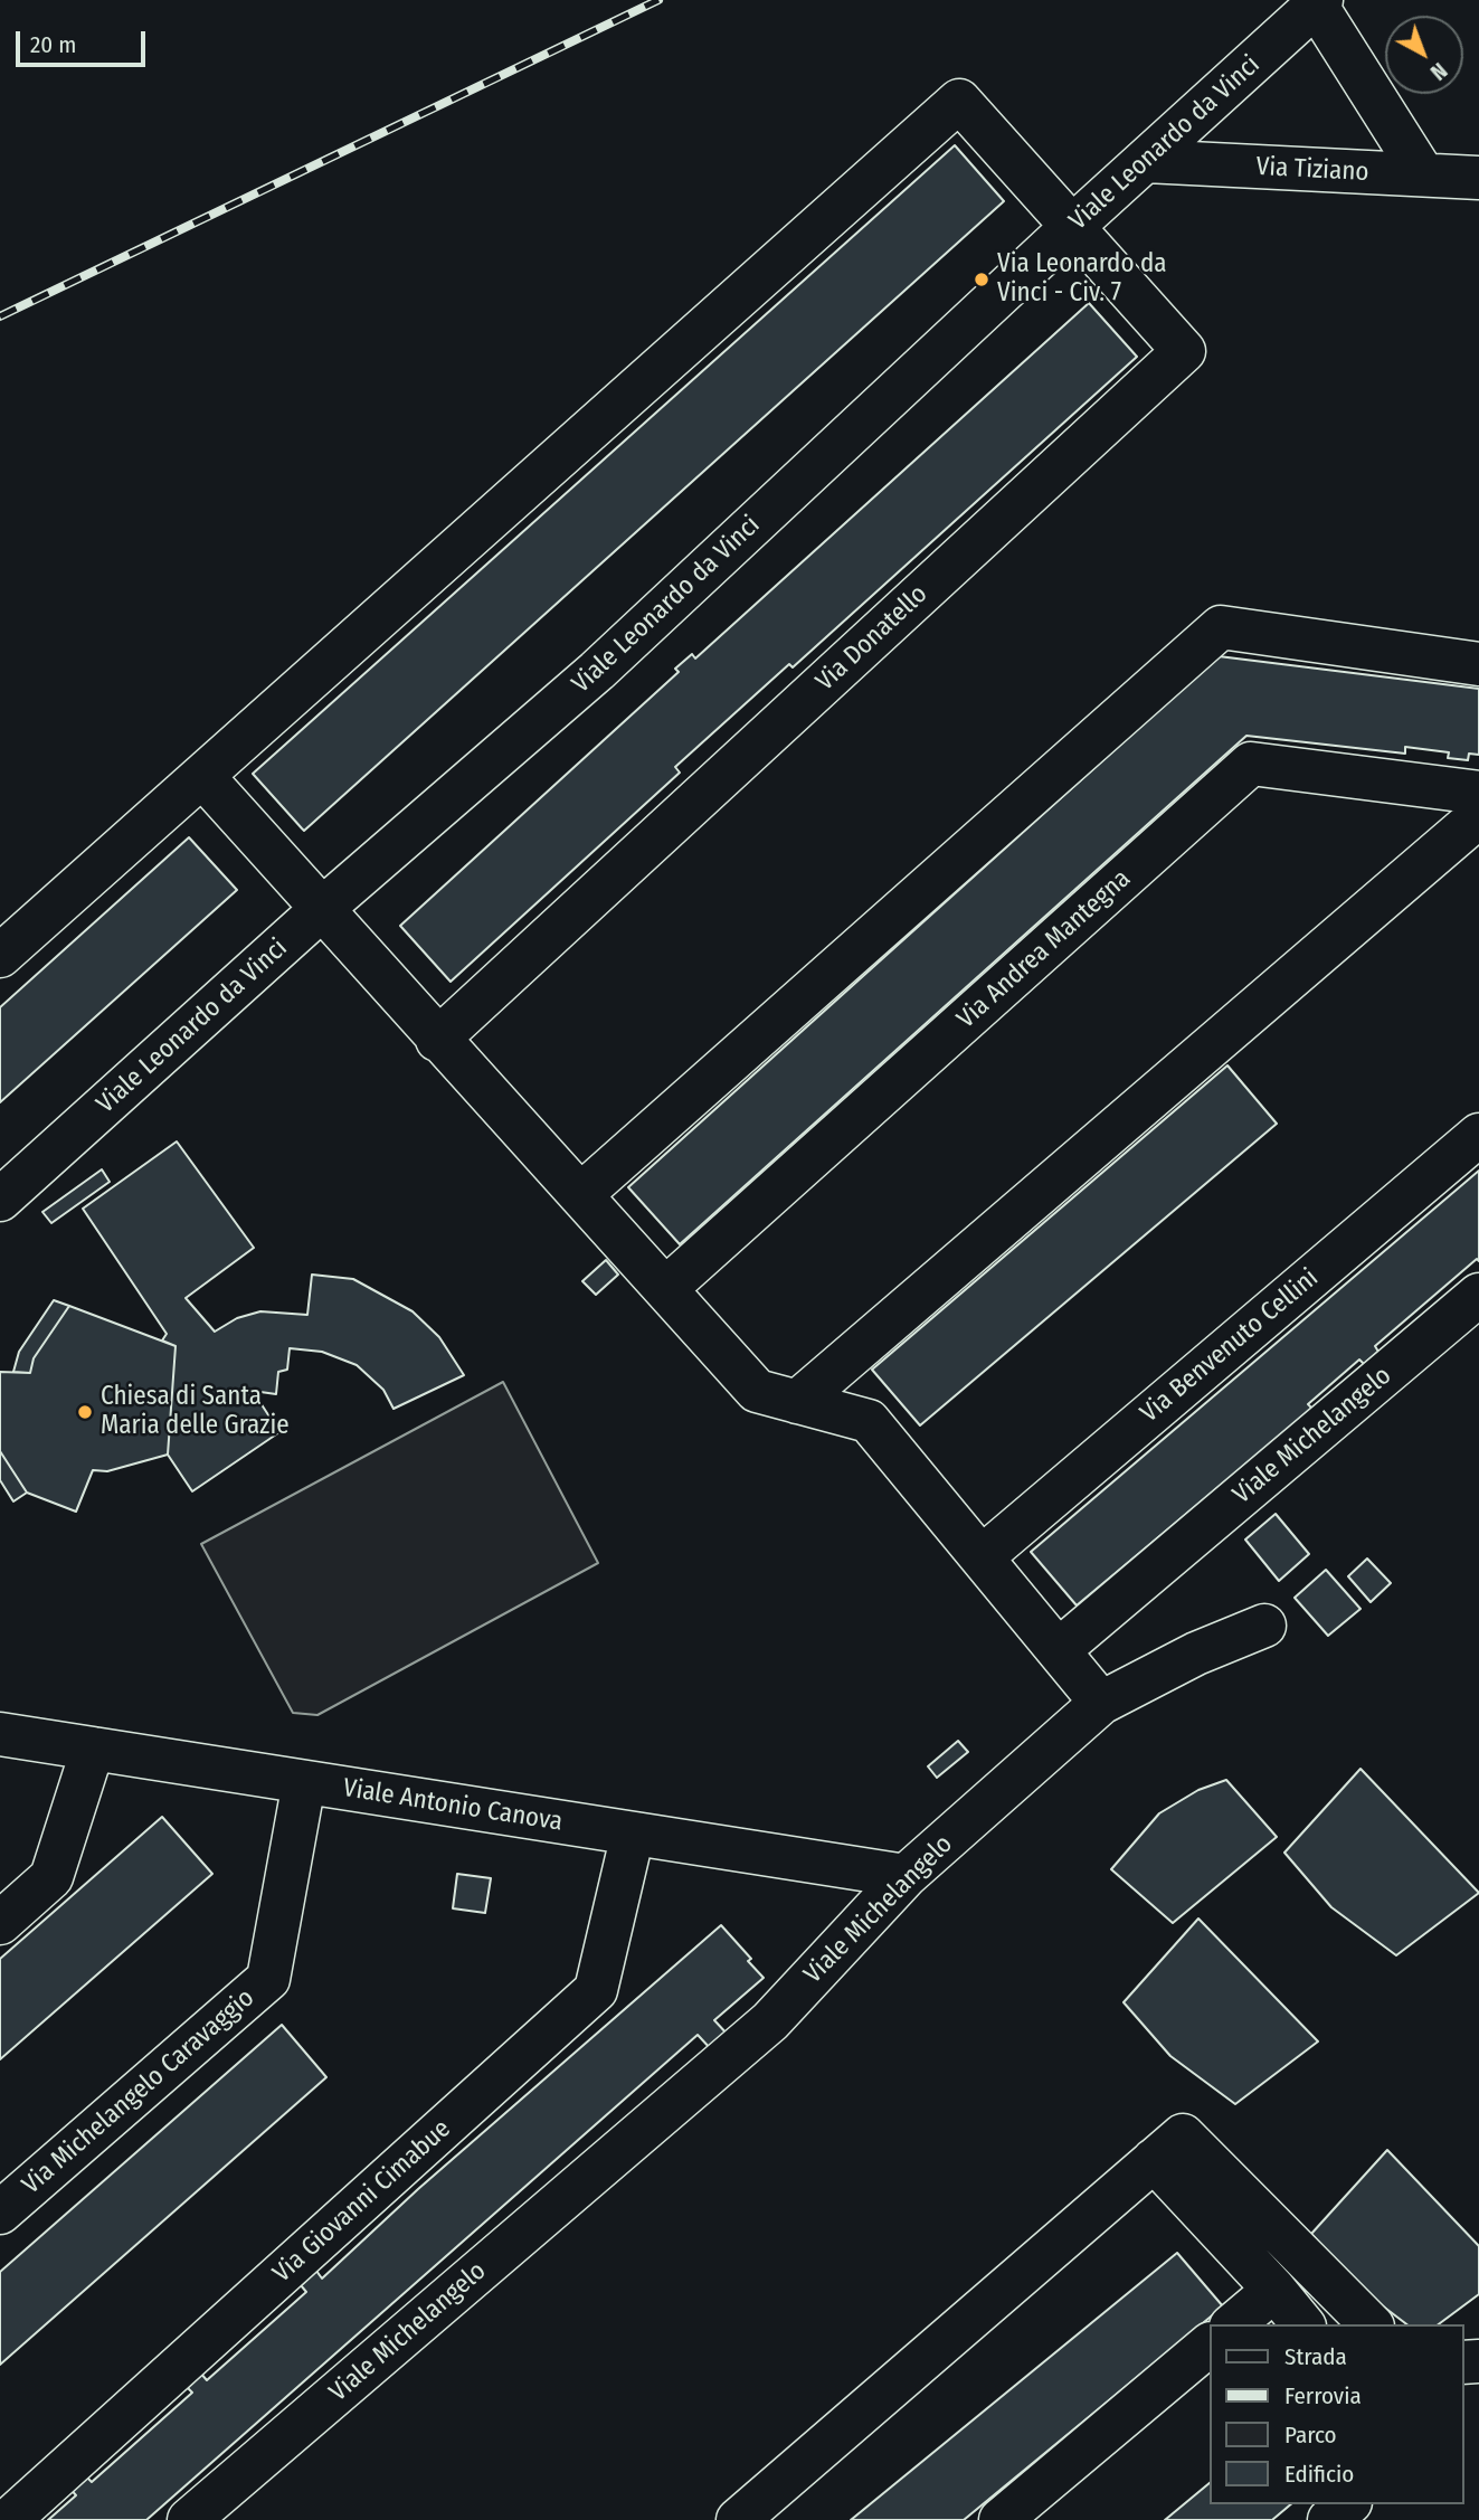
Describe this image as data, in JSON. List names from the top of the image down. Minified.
{"streets":{"street":["Viale Leonardo da Vinci","Via Tiziano","Via Donatello","Via Andrea Mantegna","Via Benvenuto Cellini","Viale Michelangelo","Viale Antonio Canova","Via Michelangelo Caravaggio","Via Giovanni Cimabue"]},"crossings":[["Viale Leonardo da Vinci","Via Tiziano"],["Viale Leonardo da Vinci","Via Donatello"],["Viale Michelangelo","Viale Antonio Canova"],["Viale Antonio Canova","Via Michelangelo Caravaggio"],["Viale Antonio Canova","Via Giovanni Cimabue"]],"places":["Via Leonardo da Vinci - Civ. 7","Chiesa di Santa Maria delle Grazie"],"legend":["Strada","Ferrovia","Parco","Edificio"],"scale_bar":"20 m","north":"bottom right"}
